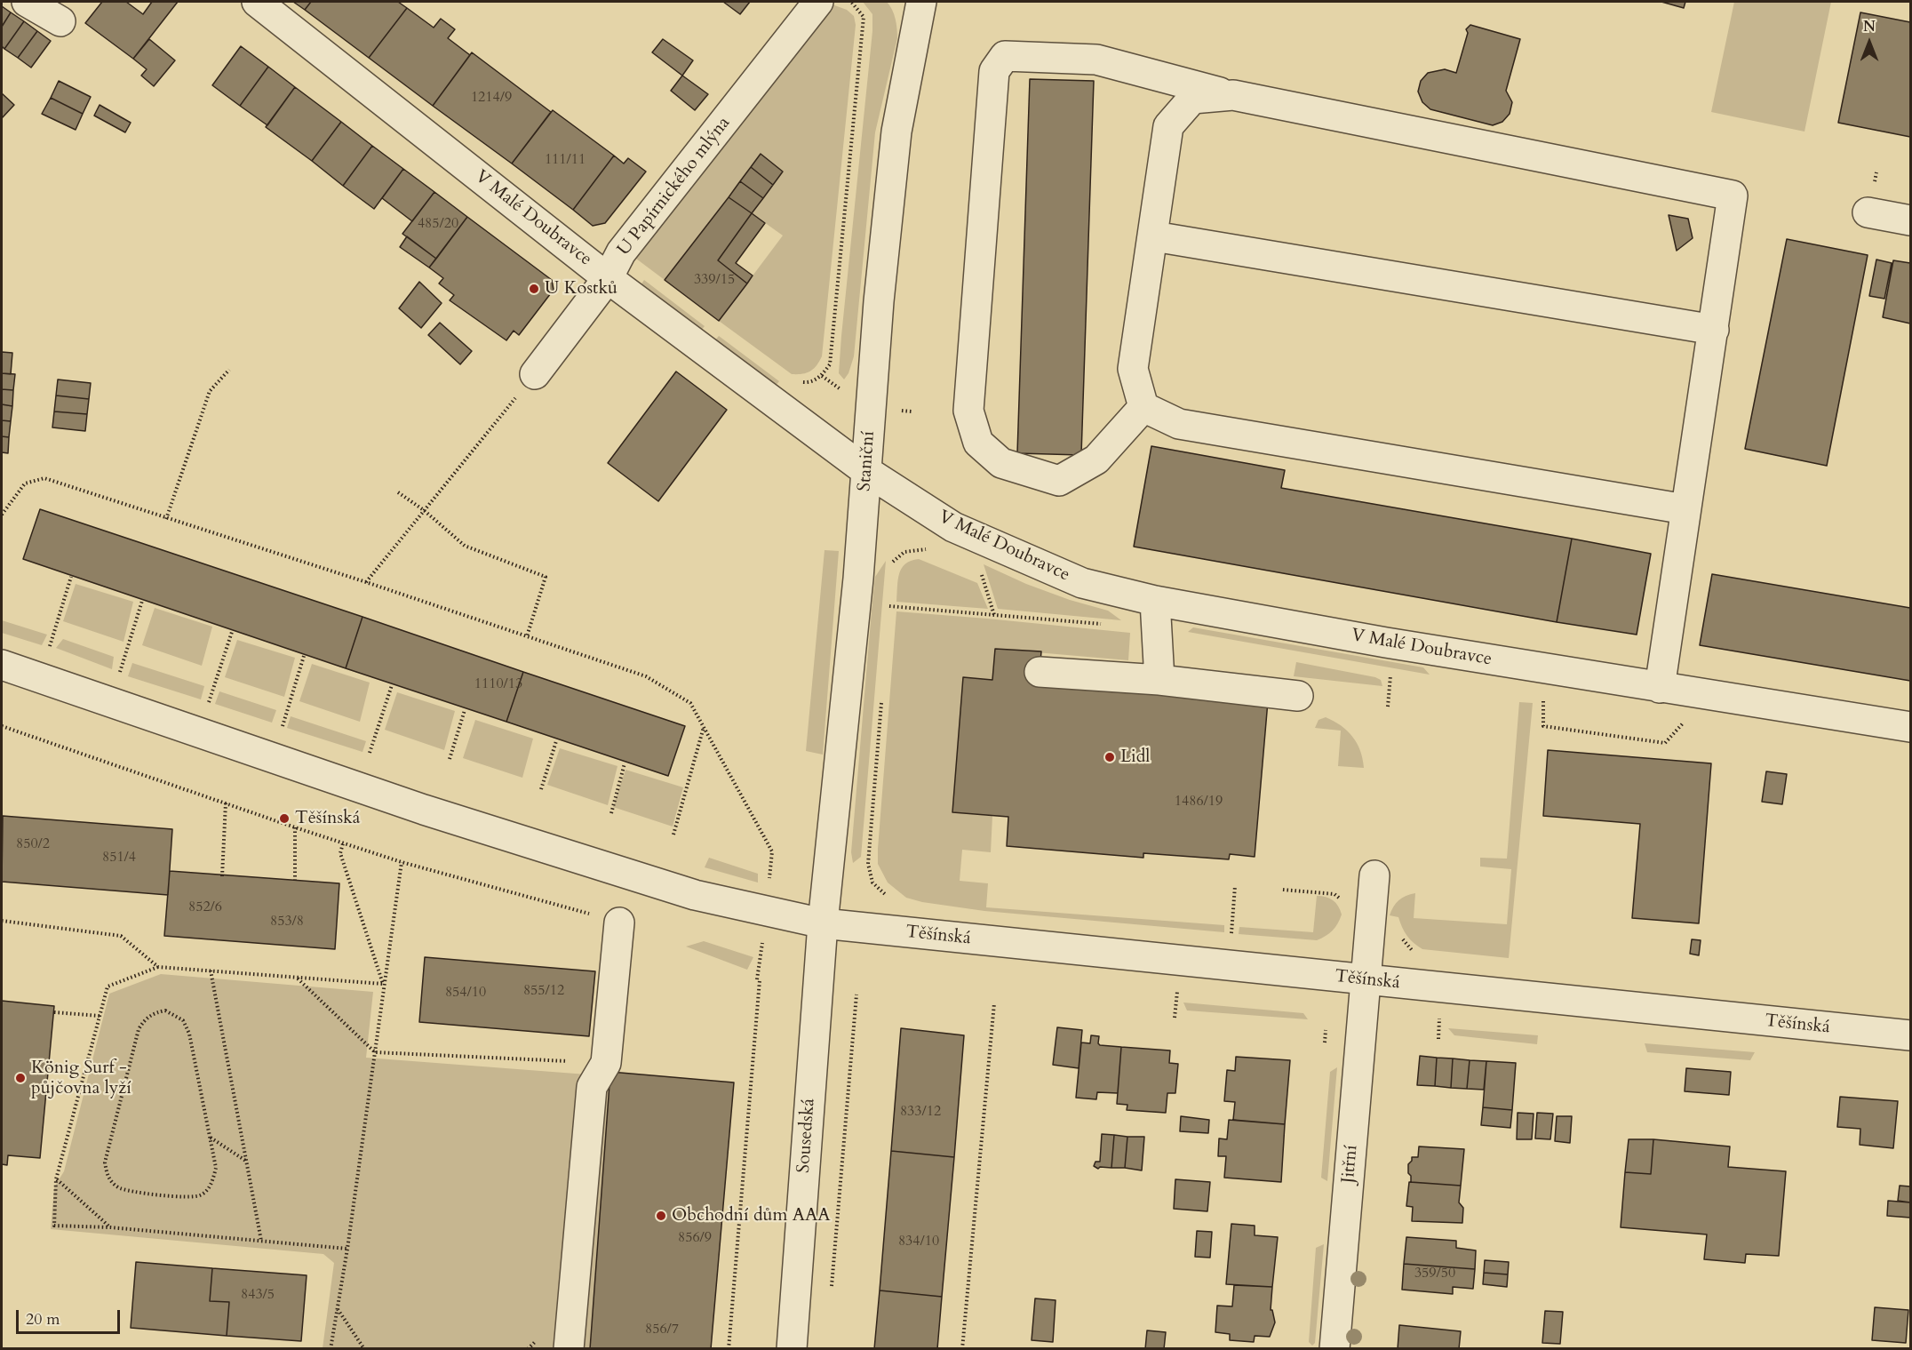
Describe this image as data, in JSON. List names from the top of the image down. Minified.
{"streets":{"street":["U Papírnického mlýna","V Malé Doubravce","Staniční","Těšínská","Sousedská","Jitřní"]},"crossings":[["U Papírnického mlýna","V Malé Doubravce"],["V Malé Doubravce","Staniční"],["Staniční","Těšínská"],["Staniční","Sousedská"],["Těšínská","Sousedská"],["Těšínská","Jitřní"]],"places":["U Kostků","Lidl","Těšínská","König Surf - půjčovna lyží","Obchodní dům AAA"],"house_numbers":["1214/9","111/11","485/20","339/15","1110/13","1486/19","850/2","851/4","852/6","853/8","855/12","854/10","833/12","856/9","834/10","359/50","843/5","856/7"],"scale_bar":"20 m","north":"top"}
